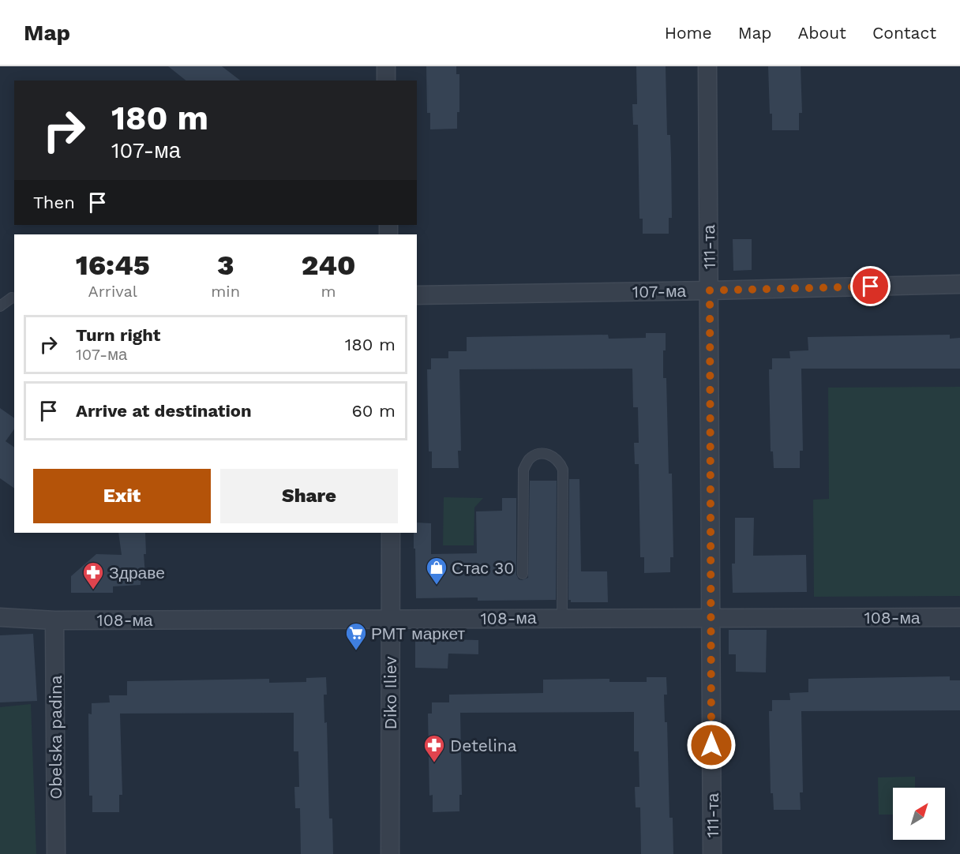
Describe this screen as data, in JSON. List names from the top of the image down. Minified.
{"streets":{"street":["111-та","107-ма","108-ма","Diko Iliev","Obelska padina"]},"crossings":[["111-та","107-ма"],["111-та","108-ма"],["108-ма","Diko Iliev"],["108-ма","Obelska padina"]],"places":{"shop":["Стас 30"],"pharmacy":["Здраве","Detelina"],"supermarket":["РМТ маркет"]},"north":"top right","page":{"header":"Map","nav":["Home","Map","About","Contact"],"turn":["180 m","107-ма"],"then":"Then","eta":["16:45","Arrival","3","min","240","m"],"list":[{"name":"Turn right","note":"107-ма","value":"180 m"},{"name":"Arrive at destination","value":"60 m"}],"buttons":["Exit","Share"]}}
